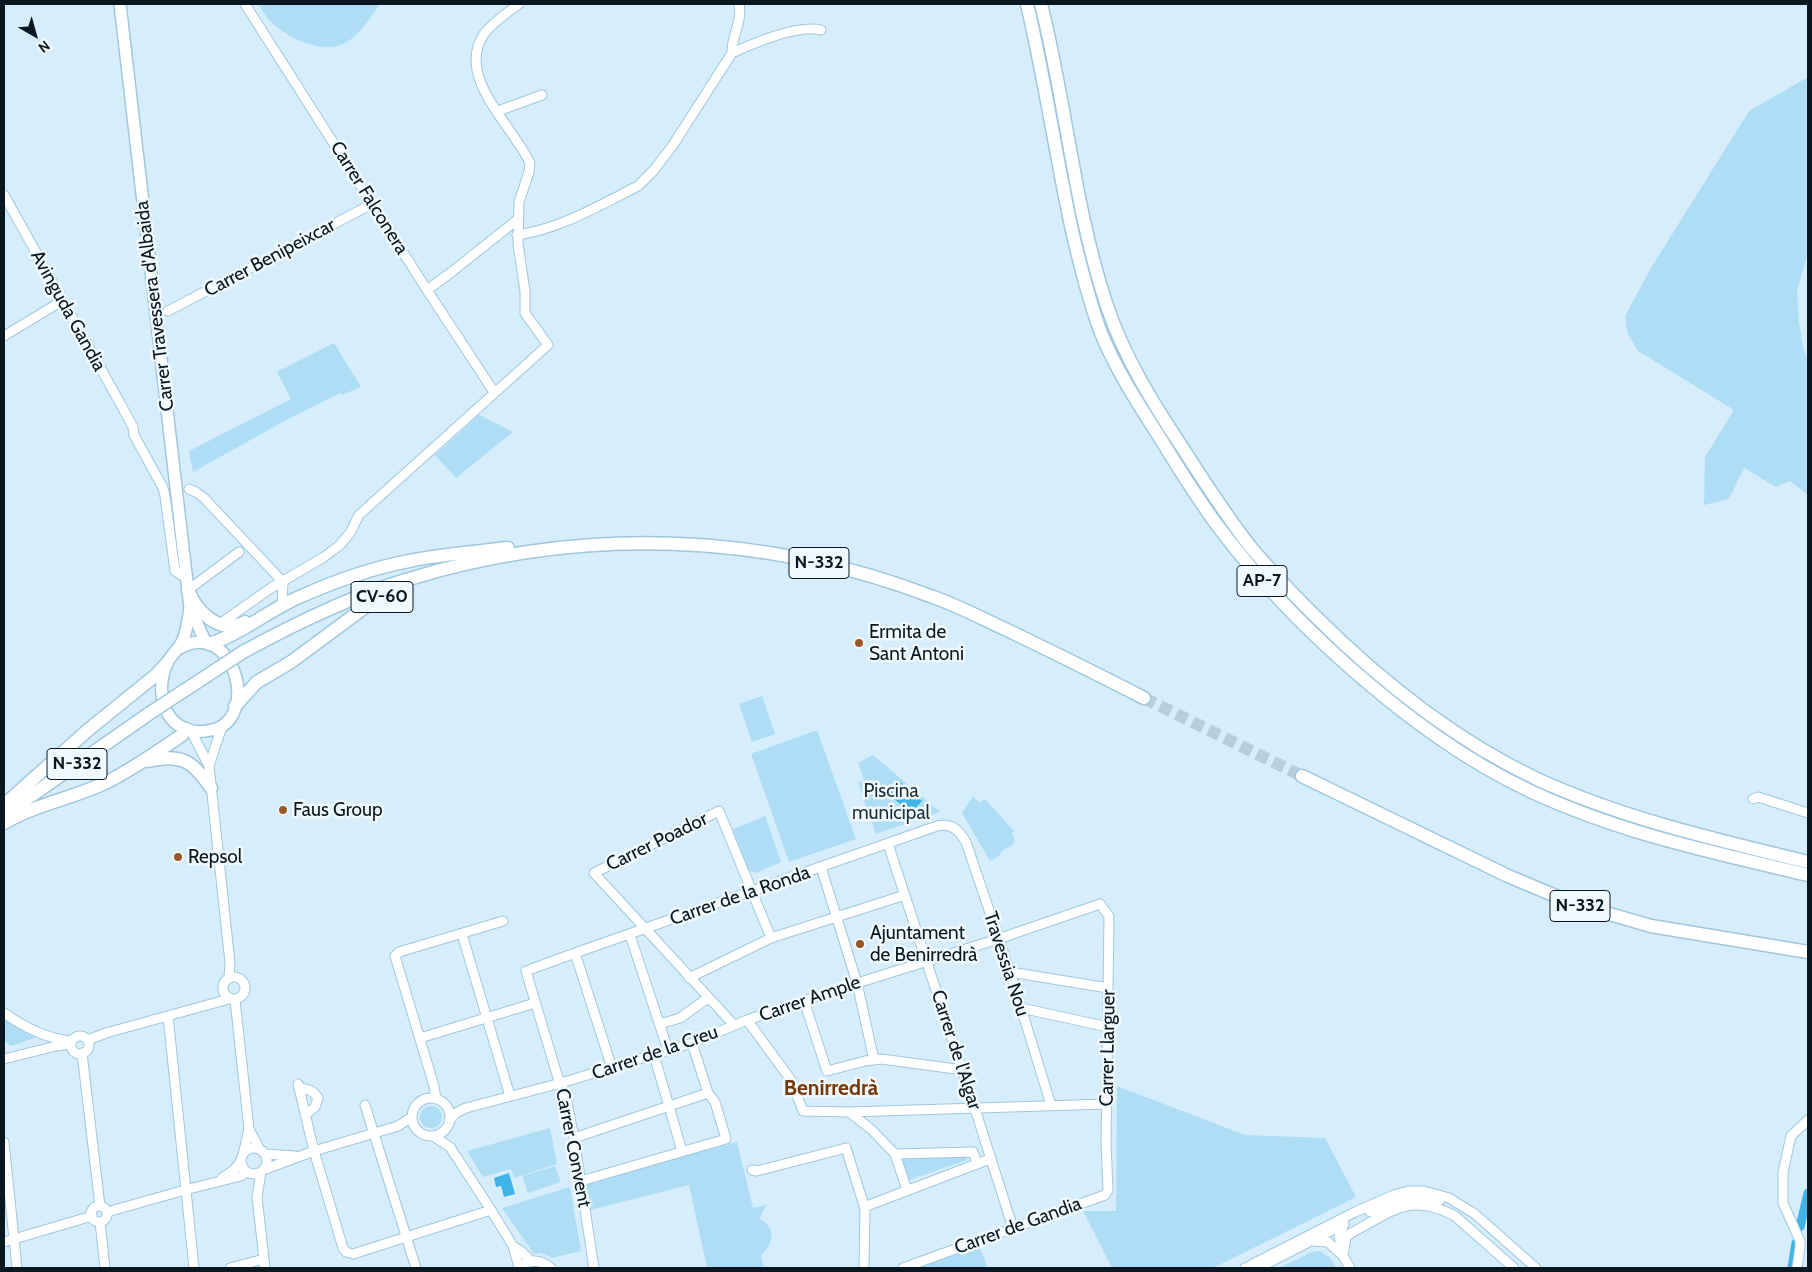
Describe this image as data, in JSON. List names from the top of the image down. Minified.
{"streets":{"highway":["N-332","AP-7","CV-60"],"main road":["Carrer Travessera d'Albaida"],"street":["Carrer Falconera","Carrer Benipeixcar","Avinguda Gandia","Carrer Poador","Carrer de la Ronda","Travessia Nou","Carrer Ample","Carrer Llarguer","Carrer de l'Algar","Carrer de la Creu","Carrer Convent","Carrer de Gandia"]},"crossings":[["Carrer Falconera","Carrer Benipeixcar"],["Carrer Travessera d'Albaida","Avinguda Gandia"],["Carrer Travessera d'Albaida","CV-60"],["N-332","CV-60"],["Carrer Poador","Carrer de la Ronda"],["Carrer de la Ronda","Travessia Nou"],["Carrer de la Ronda","Carrer de l'Algar"],["Carrer de la Ronda","Carrer Convent"],["Travessia Nou","Carrer Ample"],["Carrer Ample","Carrer Llarguer"],["Carrer Ample","Carrer de l'Algar"],["Carrer Ample","Carrer de la Creu"],["Carrer Llarguer","Carrer de Gandia"],["Carrer de l'Algar","Carrer de Gandia"],["Carrer de la Creu","Carrer Convent"]],"districts":["Benirredrà"],"parks":["Piscina municipal"],"places":["Ermita de Sant Antoni","Faus Group","Repsol","Ajuntament de Benirredrà"],"north":"bottom right"}
